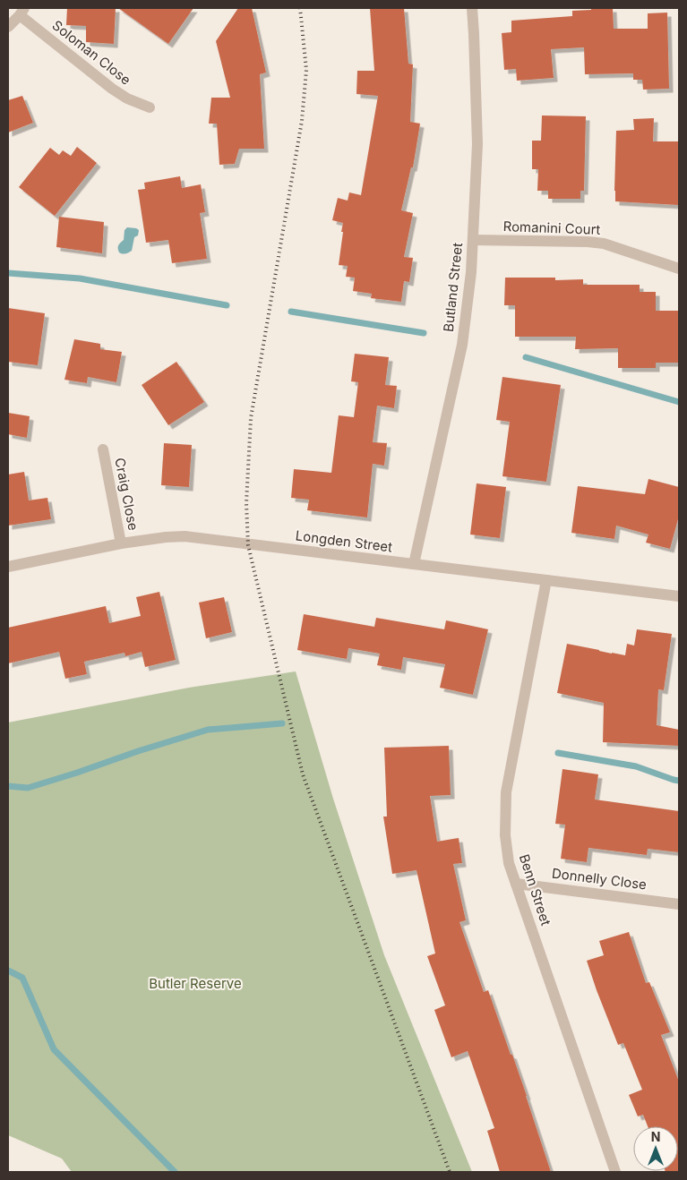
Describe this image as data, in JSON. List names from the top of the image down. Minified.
{"streets":{"street":["Soloman Close","Romanini Court","Butland Street","Craig Close","Longden Street","Donnelly Close","Benn Street"]},"crossings":[["Romanini Court","Butland Street"],["Butland Street","Longden Street"],["Craig Close","Longden Street"],["Longden Street","Benn Street"],["Donnelly Close","Benn Street"]],"parks":["Butler Reserve"],"north":"top"}
